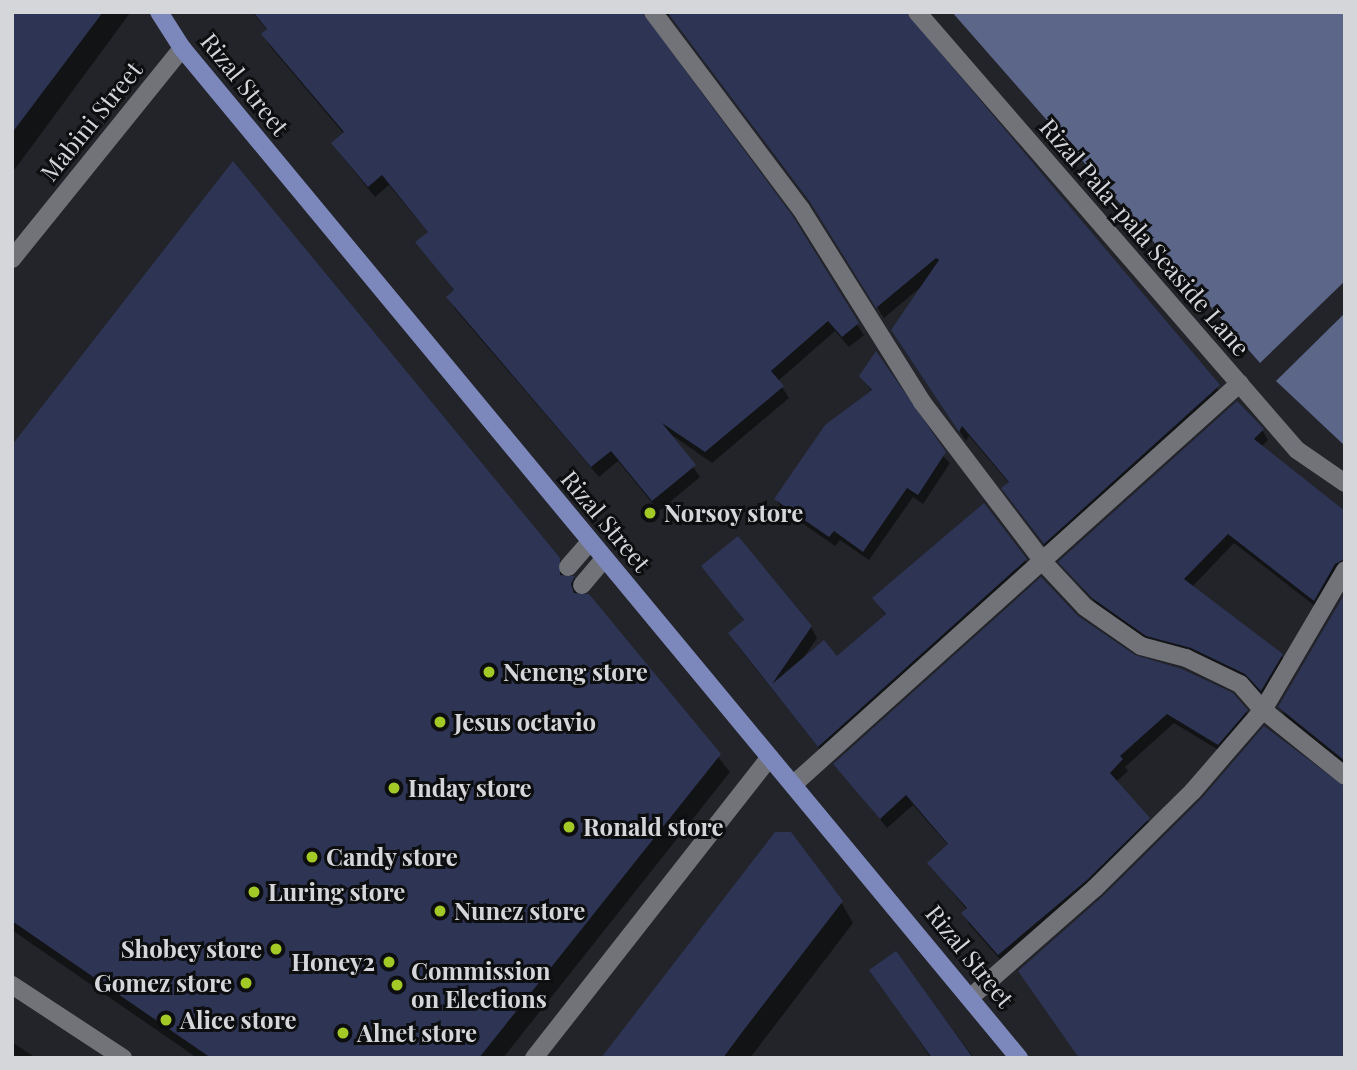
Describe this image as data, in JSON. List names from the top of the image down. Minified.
{"streets":{"main road":["Rizal Street"],"street":["Mabini Street","Rizal Pala-pala Seaside Lane"]},"crossings":[["Rizal Street","Mabini Street"]],"places":["Norsoy store","Neneng store","Jesus octavio","Inday store","Ronald store","Candy store","Luring store","Nunez store","Shobey store","Honey2","Gomez store","Commission on Elections","Alice store","Alnet store"]}
